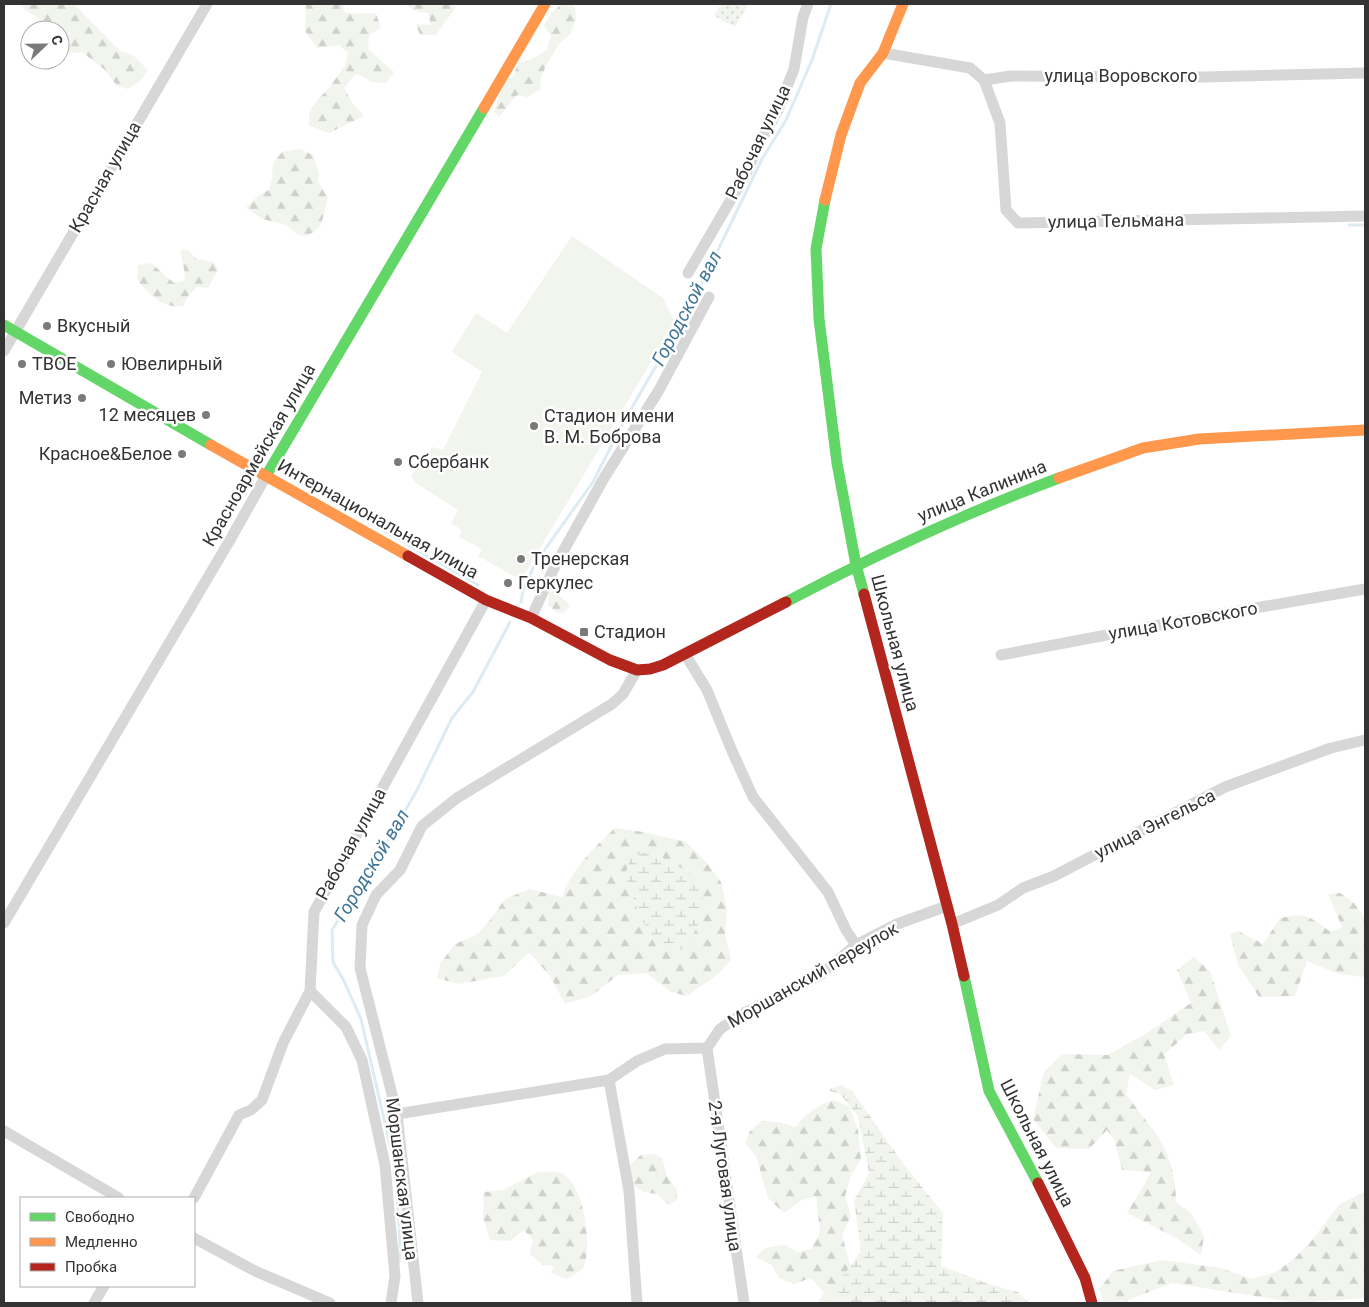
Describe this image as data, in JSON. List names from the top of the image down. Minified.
{"streets":{"street":["улица Воровского","Рабочая улица","Красная улица","улица Тельмана","Красноармейская улица","улица Калинина","Интернациональная улица","улица Котовского","Школьная улица","улица Энгельса","Моршанский переулок","2-я Луговая улица","Моршанская улица"]},"crossings":[["улица Воровского","улица Тельмана"],["Рабочая улица","Интернациональная улица"],["Рабочая улица","Моршанская улица"],["Красная улица","Интернациональная улица"],["Красноармейская улица","Интернациональная улица"],["улица Калинина","Интернациональная улица"],["улица Калинина","Школьная улица"],["улица Калинина","Моршанская улица"],["Интернациональная улица","Моршанская улица"],["Школьная улица","улица Энгельса"],["Школьная улица","Моршанский переулок"],["Моршанский переулок","2-я Луговая улица"]],"water":["Городской вал"],"places":{"other":["Вкусный","ТВОЕ","Ювелирный","Метиз","12 месяцев","Стадион имени В. М. Боброва","Красное&Белое","Сбербанк","Тренерская","Геркулес"],"transit":["Стадион"]},"legend":["Свободно","Медленно","Пробка"],"north":"right"}
